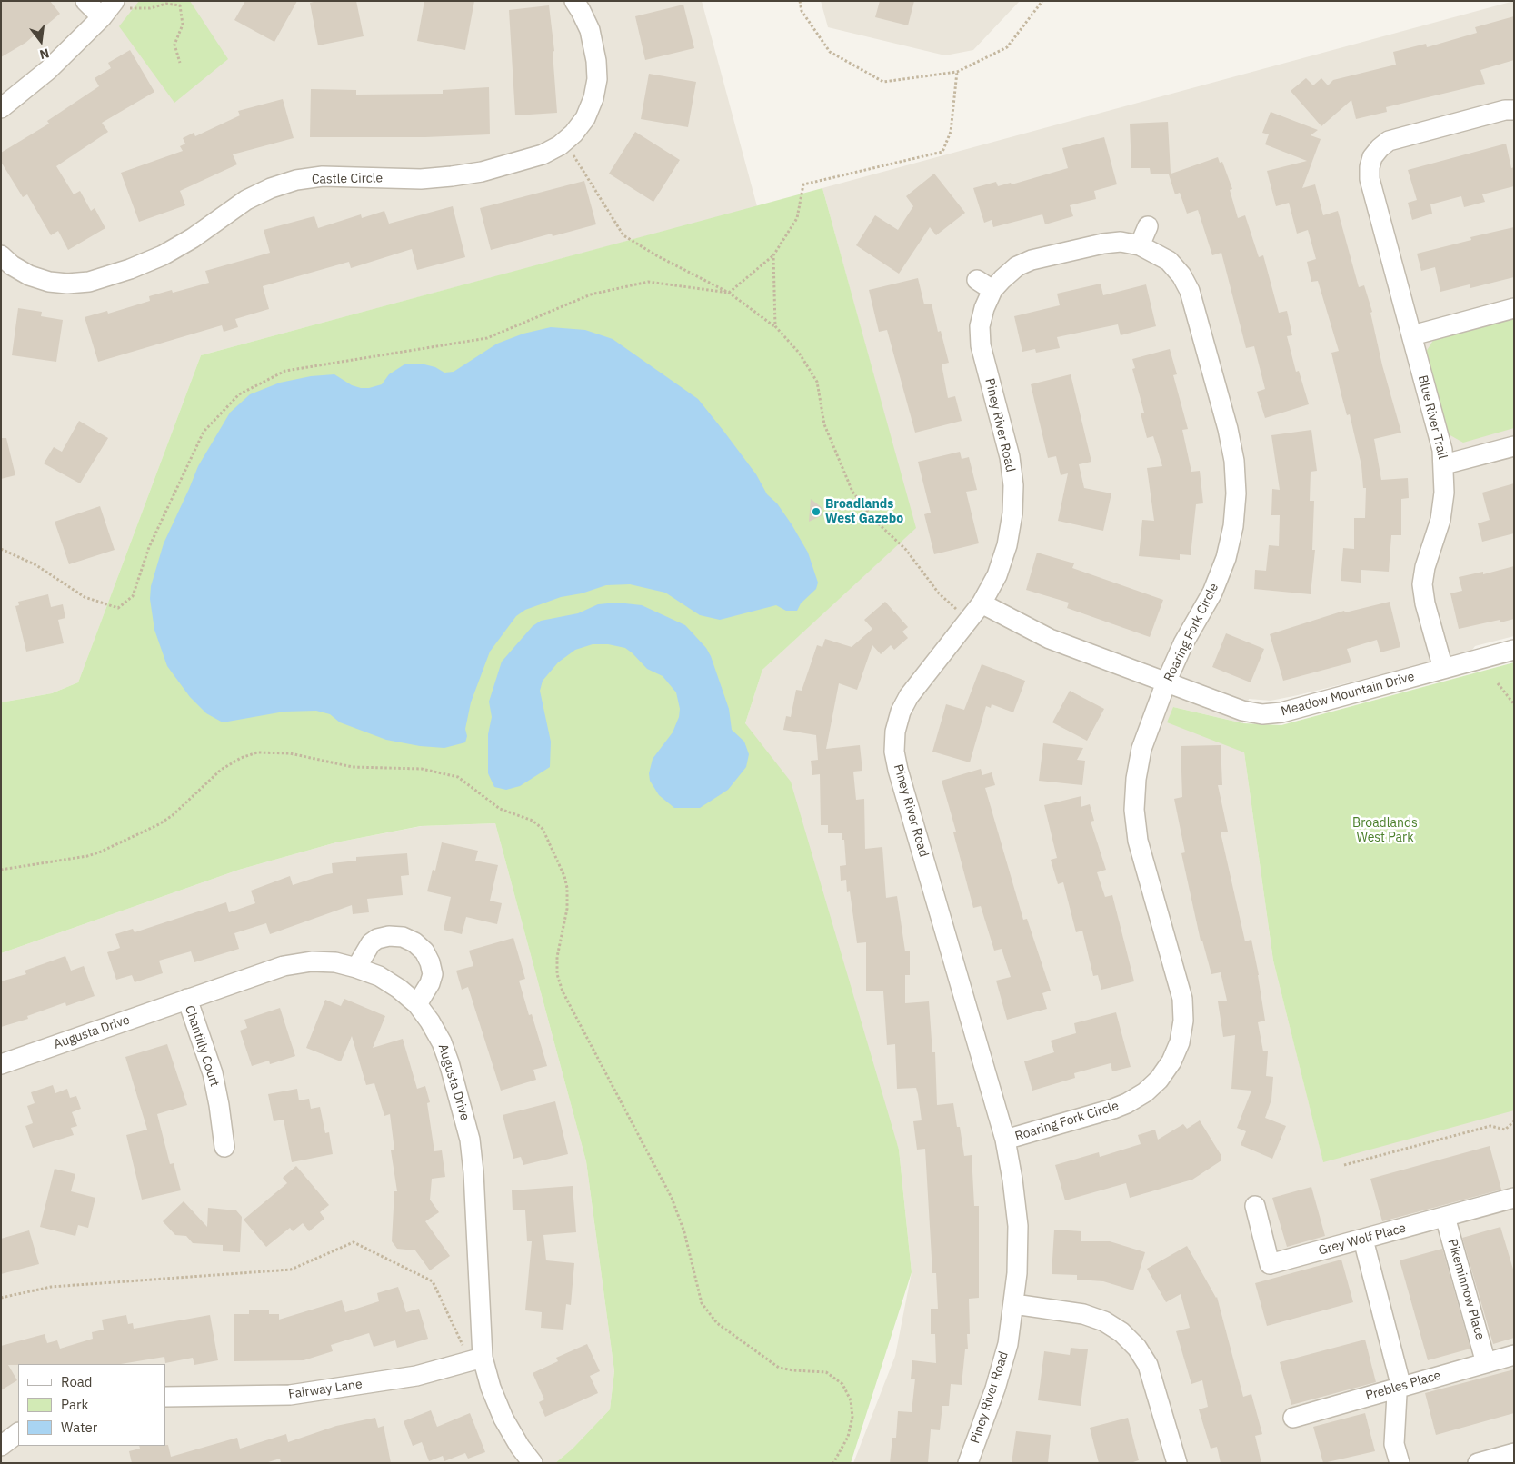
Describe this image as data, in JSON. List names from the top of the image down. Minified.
{"streets":{"street":["Castle Circle","Blue River Trail","Piney River Road","Roaring Fork Circle","Meadow Mountain Drive","Augusta Drive","Chantilly Court","Grey Wolf Place","Pikeminnow Place","Prebles Place","Fairway Lane"]},"crossings":[["Blue River Trail","Meadow Mountain Drive"],["Piney River Road","Roaring Fork Circle"],["Piney River Road","Meadow Mountain Drive"],["Roaring Fork Circle","Meadow Mountain Drive"],["Augusta Drive","Chantilly Court"],["Augusta Drive","Fairway Lane"],["Grey Wolf Place","Pikeminnow Place"],["Pikeminnow Place","Prebles Place"]],"parks":["Broadlands West Park"],"places":["Broadlands West Gazebo"],"legend":["Road","Park","Water"],"north":"bottom"}
